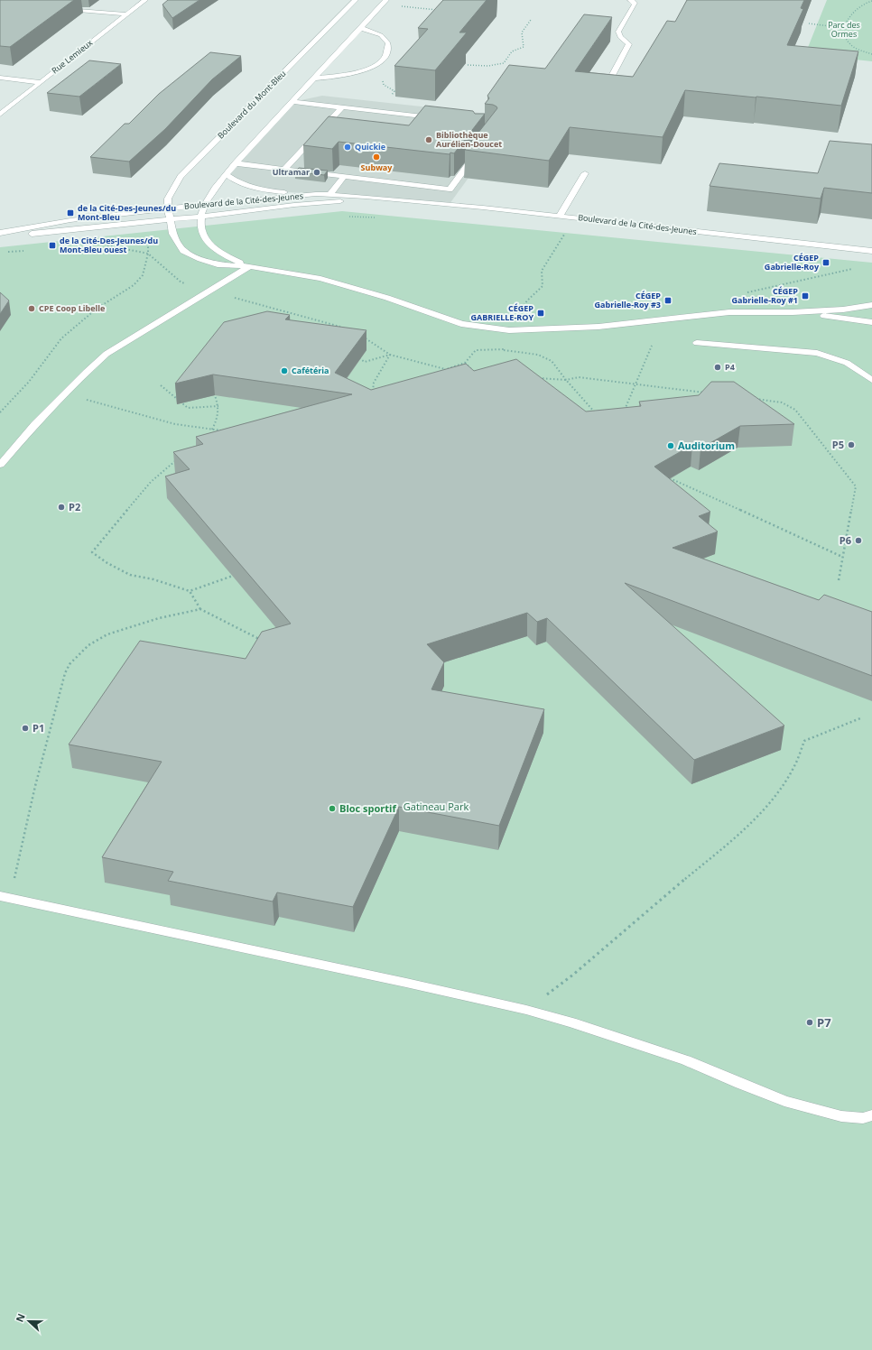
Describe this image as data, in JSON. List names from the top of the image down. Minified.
{"streets":{"street":["Rue Lemieux","Boulevard du Mont-Bleu","Boulevard de la Cité-des-Jeunes"]},"crossings":[["Boulevard du Mont-Bleu","Boulevard de la Cité-des-Jeunes"]],"parks":["Parc des Ormes","Gatineau Park"],"places":{"other":["Bibliothèque Aurélien-Doucet","Quickie","Subway","Ultramar","CPE Coop Libelle","P4","Cafétéria","P5","Auditorium","P2","P6","P1","Bloc sportif","P7"],"transit":["de la Cité-Des-Jeunes/du Mont-Bleu","de la Cité-Des-Jeunes/du Mont-Bleu ouest","CÉGEP Gabrielle-Roy","CÉGEP Gabrielle-Roy #1","CÉGEP Gabrielle-Roy #3","CÉGEP GABRIELLE-ROY"]},"north":"left"}
